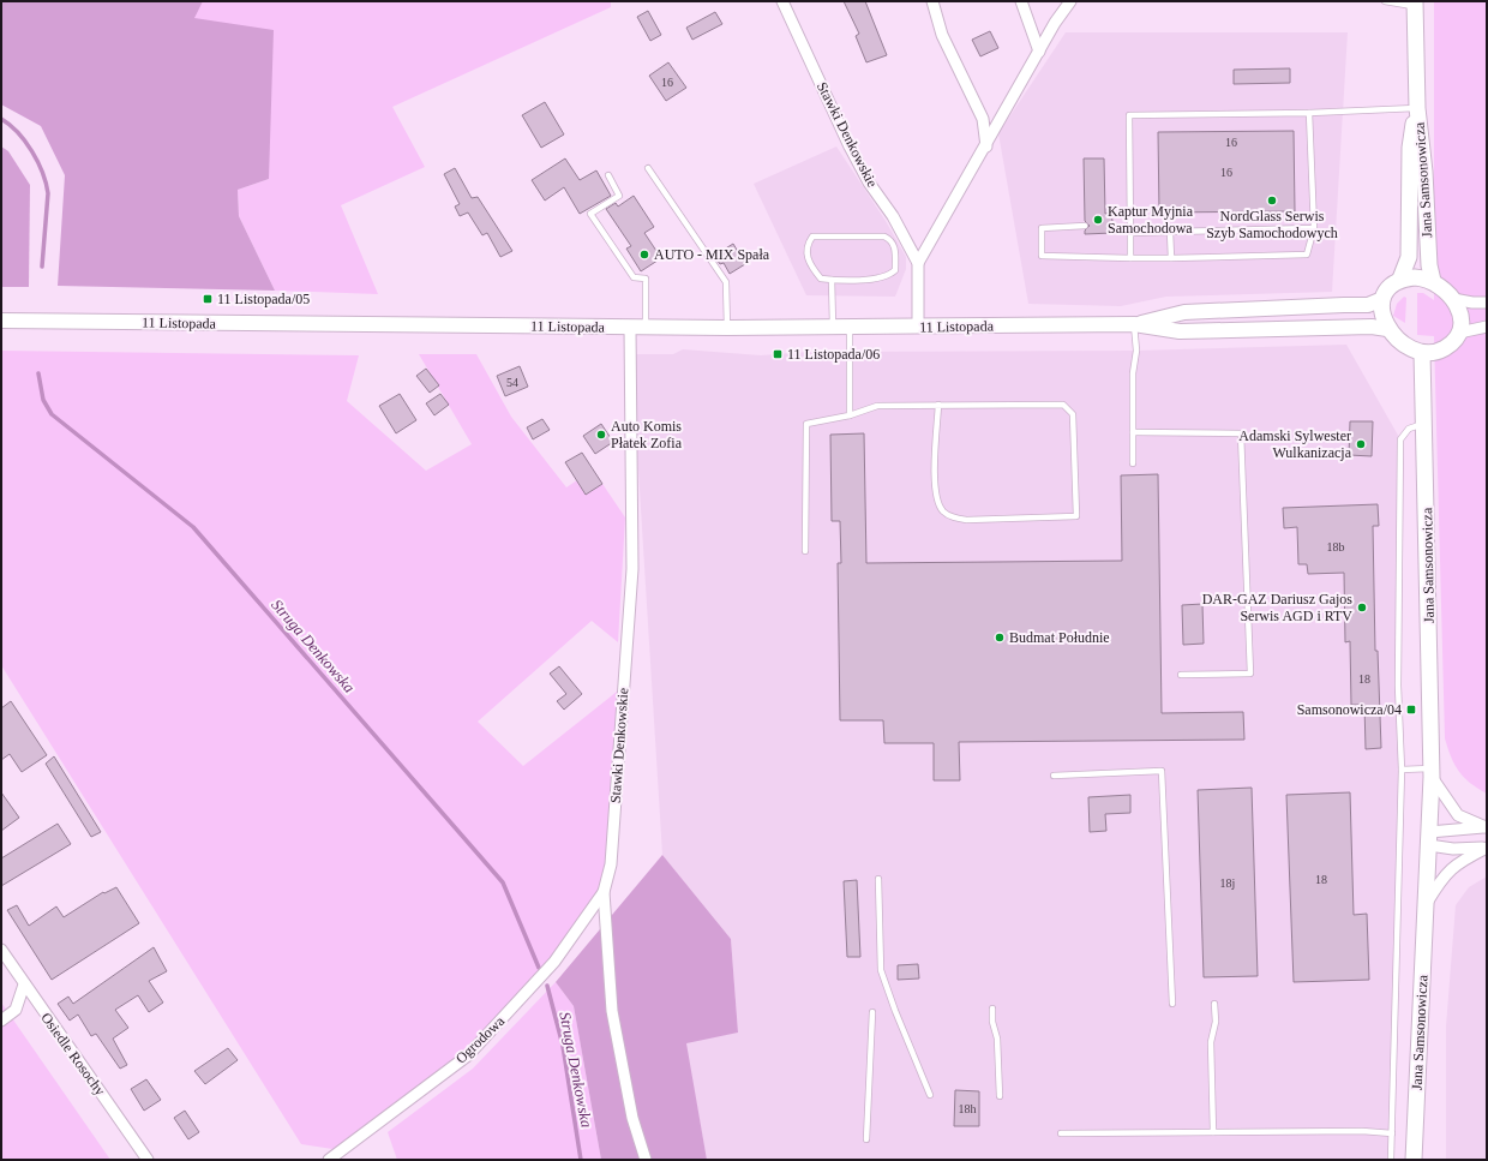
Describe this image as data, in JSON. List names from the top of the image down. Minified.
{"streets":{"main road":["Jana Samsonowicza"],"street":["Stawki Denkowskie","11 Listopada","Ogrodowa","Osiedle Rosochy"]},"crossings":[["Stawki Denkowskie","11 Listopada"],["Stawki Denkowskie","Ogrodowa"],["Jana Samsonowicza","11 Listopada"]],"water":["Struga Denkowska"],"places":{"other":["NordGlass Serwis Szyb Samochodowych","Kaptur Myjnia Samochodowa","AUTO - MIX Spała","Auto Komis Płatek Zofia","Adamski Sylwester Wulkanizacja","DAR-GAZ Dariusz Gajos Serwis AGD i RTV","Budmat Południe"],"transit":["11 Listopada/05","11 Listopada/06","Samsonowicza/04"]},"house_numbers":["16","16","16","54","18b","18","18","18j","18h"]}
